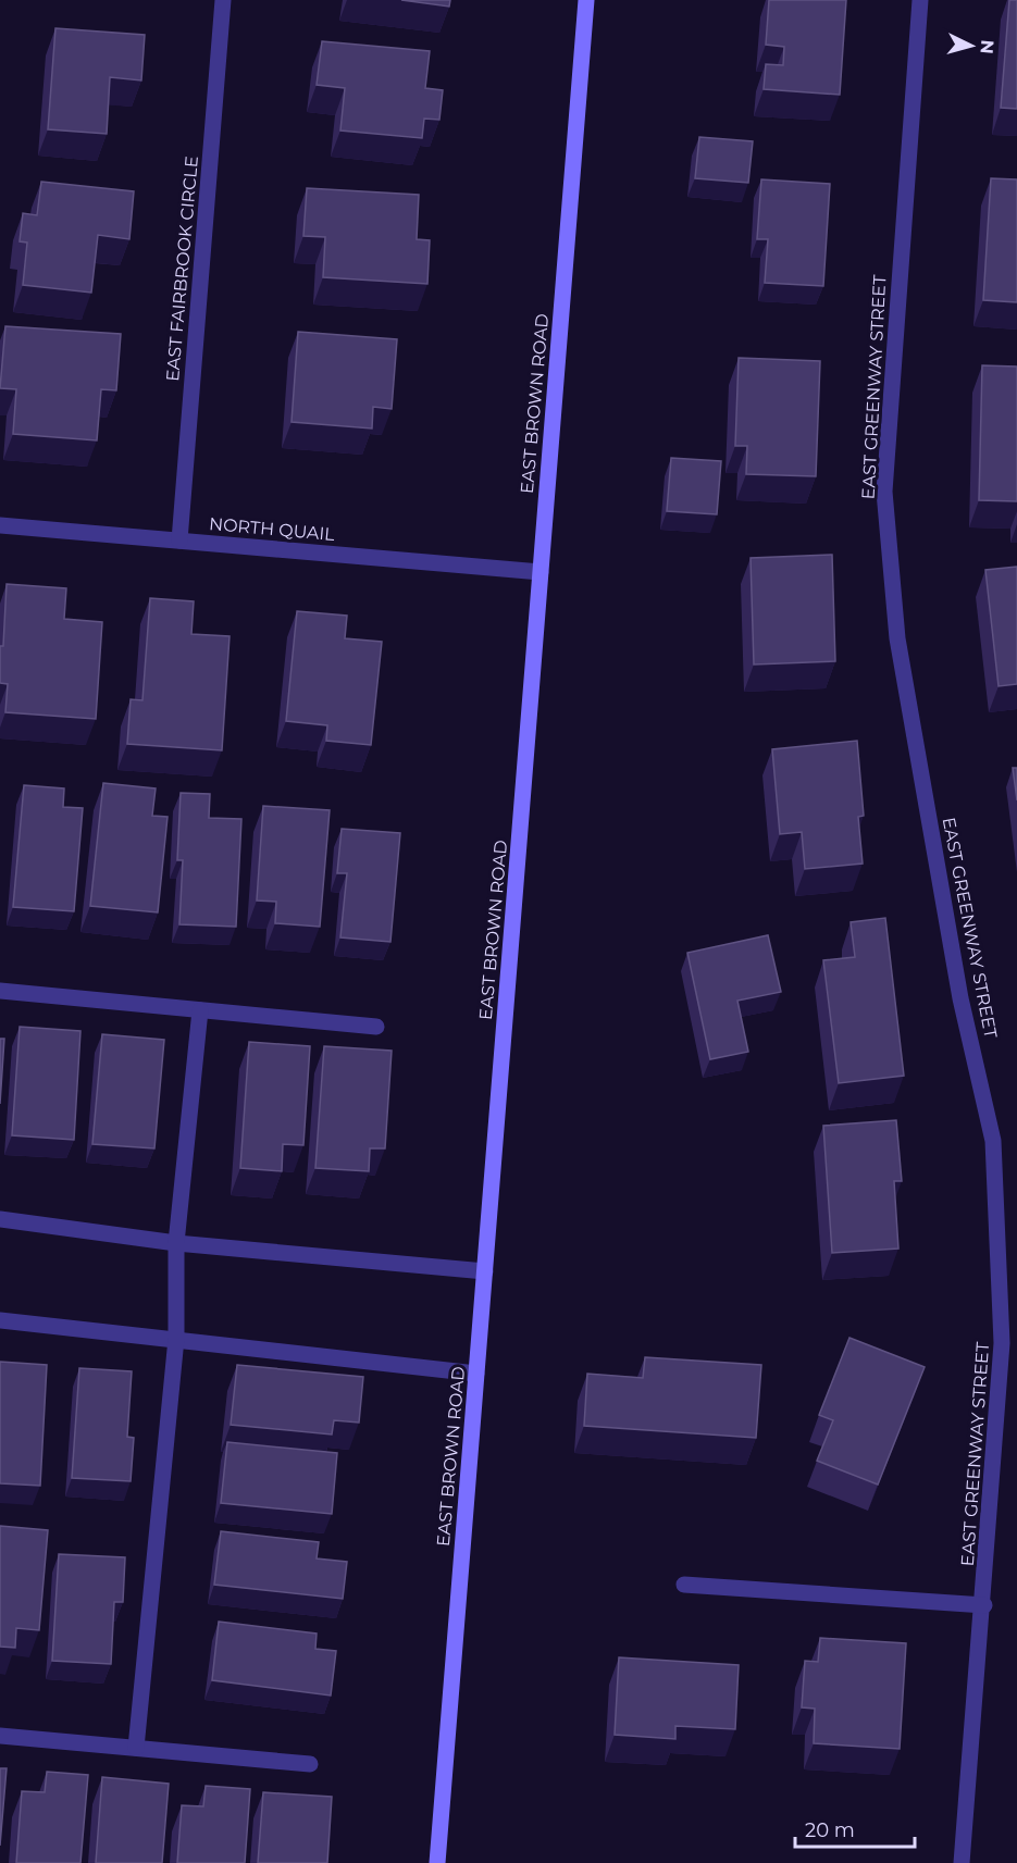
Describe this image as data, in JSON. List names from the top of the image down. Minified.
{"streets":{"main road":["EAST BROWN ROAD"],"street":["EAST FAIRBROOK CIRCLE","EAST GREENWAY STREET","NORTH QUAIL"]},"crossings":[["EAST FAIRBROOK CIRCLE","NORTH QUAIL"],["EAST BROWN ROAD","NORTH QUAIL"]],"scale_bar":"20 m","north":"right"}
